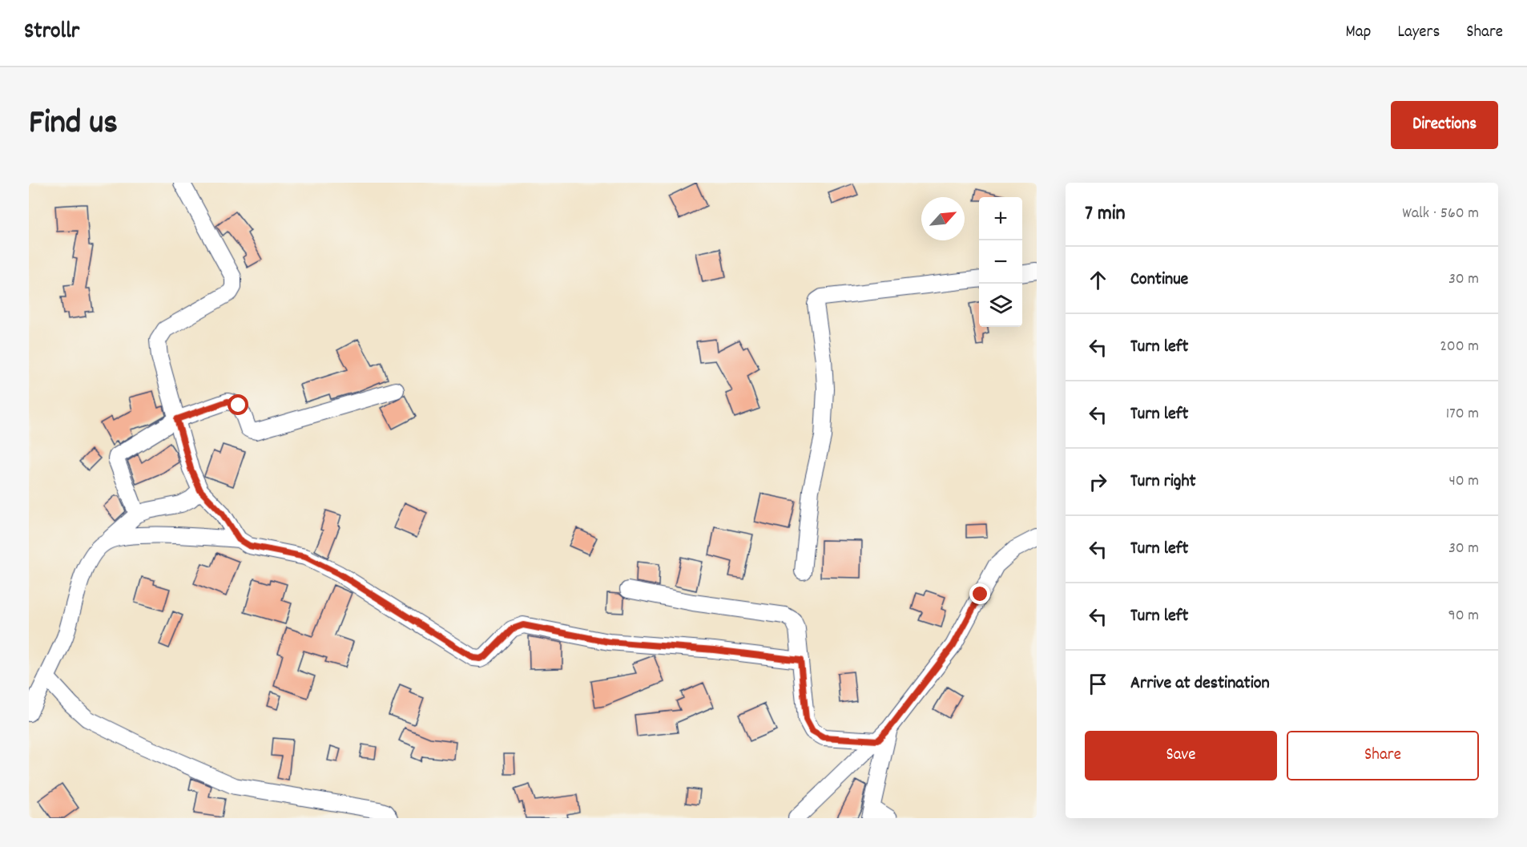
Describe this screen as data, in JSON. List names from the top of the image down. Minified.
{"north":"top right","page":{"header":"Strollr","nav":["Map","Layers","Share"],"title":"Find us","buttons":["Directions",["Save","Share"]],"heading":["7 min","Walk · 560 m"],"map_buttons":["+","−"],"list":[["Continue","30 m"],["Turn left","200 m"],["Turn left","170 m"],["Turn right","40 m"],["Turn left","30 m"],["Turn left","90 m"],"Arrive at destination"]}}
